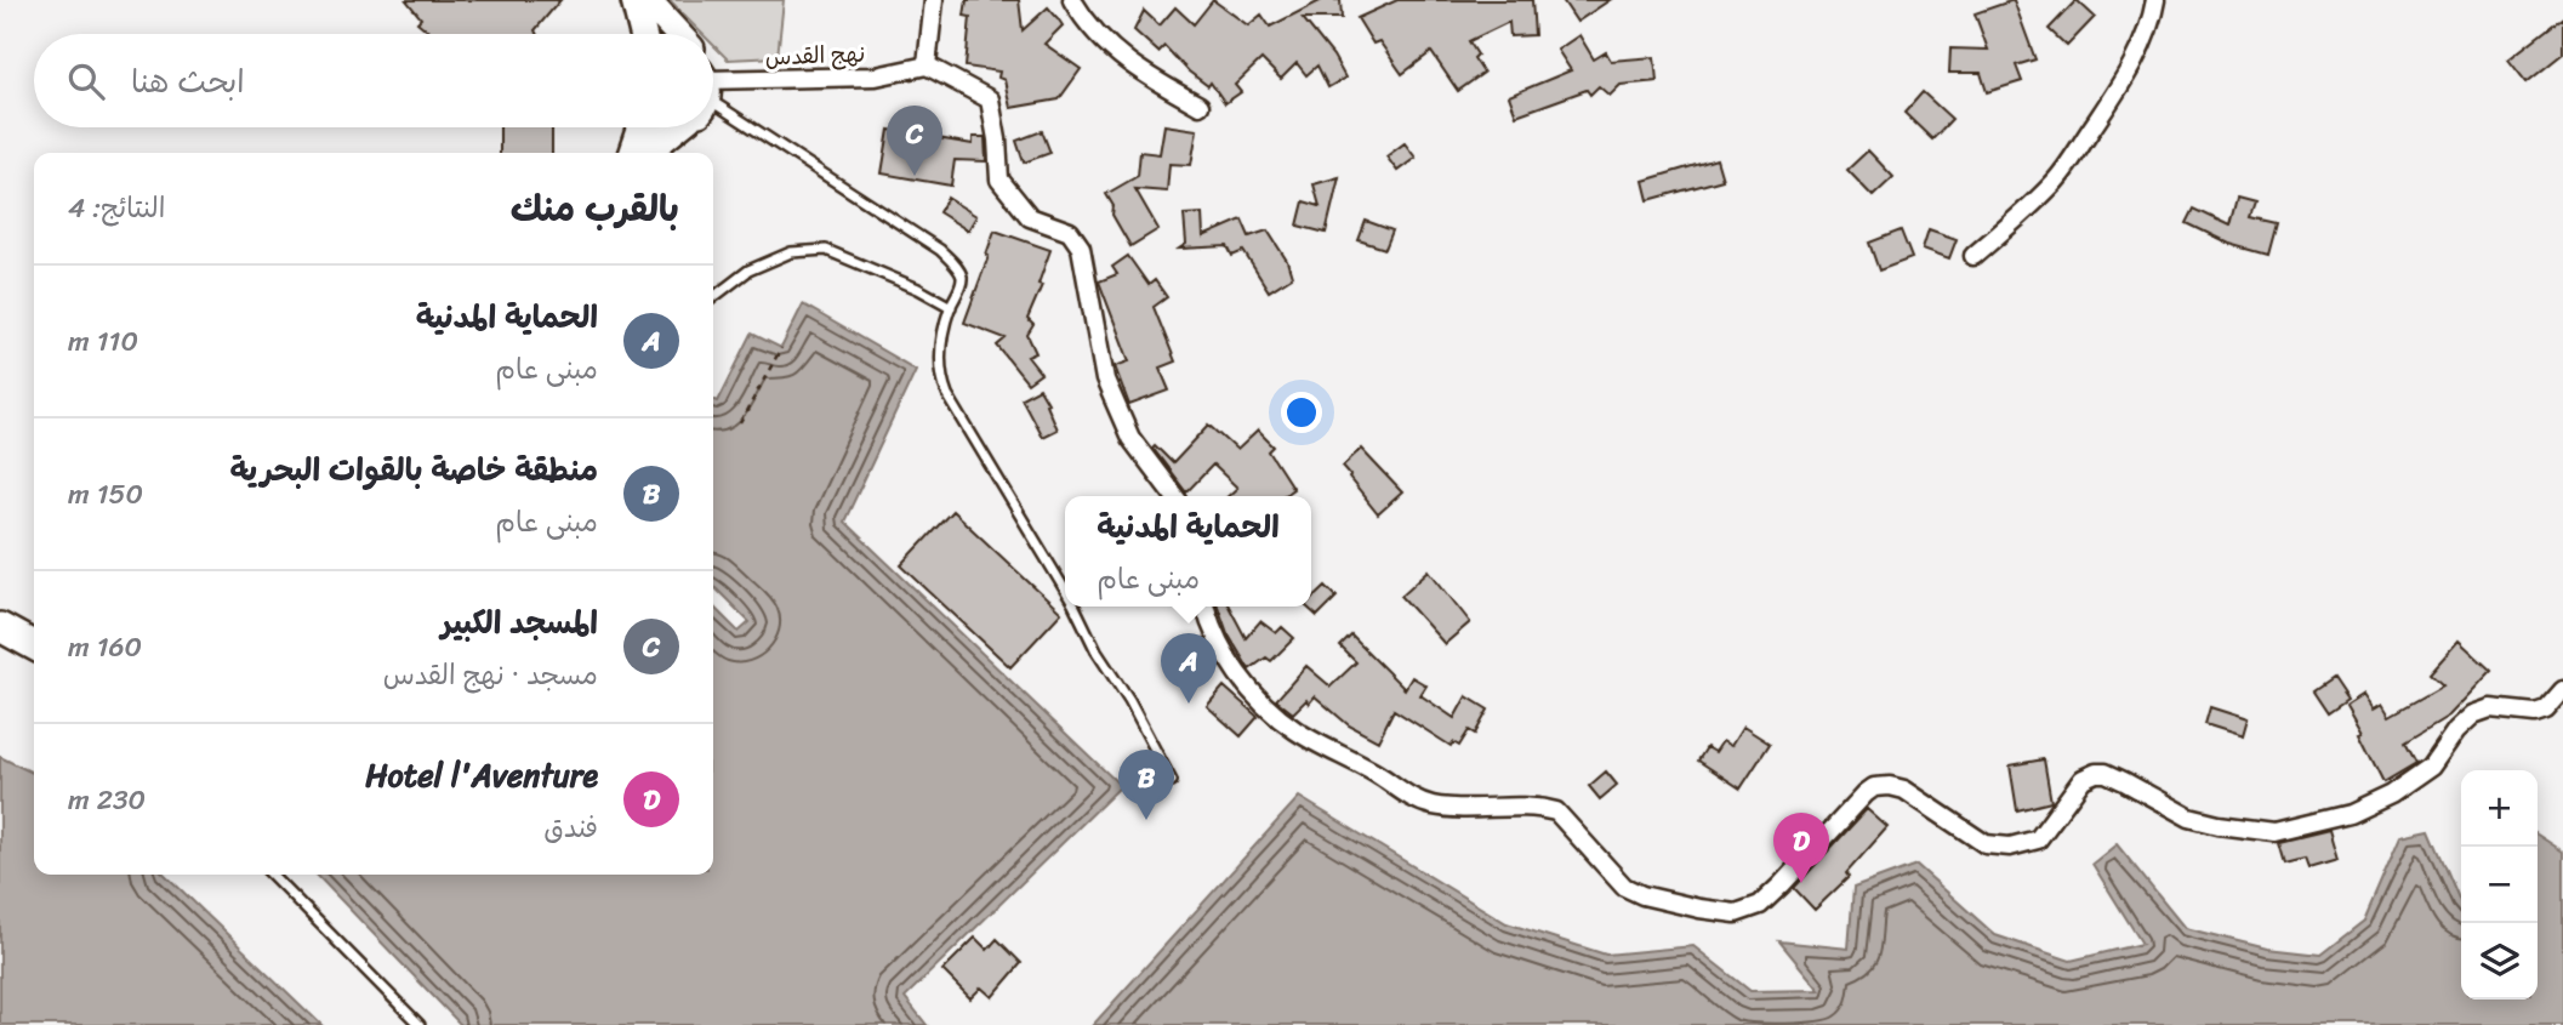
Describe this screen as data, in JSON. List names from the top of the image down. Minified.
{"streets":{"street":["نهج القدس"]},"page":{"search":"ابحث هنا","pins":["C","A","B","D"],"heading":["بالقرب منك","النتائج: 4"],"list":[{"mark":"A","name":"الحماية المدنية","note":"مبنى عام","value":"110 m"},{"mark":"B","name":"منطقة خاصة بالقوات البحرية","note":"مبنى عام","value":"150 m"},{"mark":"C","name":"المسجد الكبير","note":"مسجد · نهج القدس","value":"160 m"},{"mark":"D","name":"Hotel l'Aventure","note":"فندق","value":"230 m"}],"popup":["الحماية المدنية","مبنى عام"],"map_buttons":["+","−"]}}
